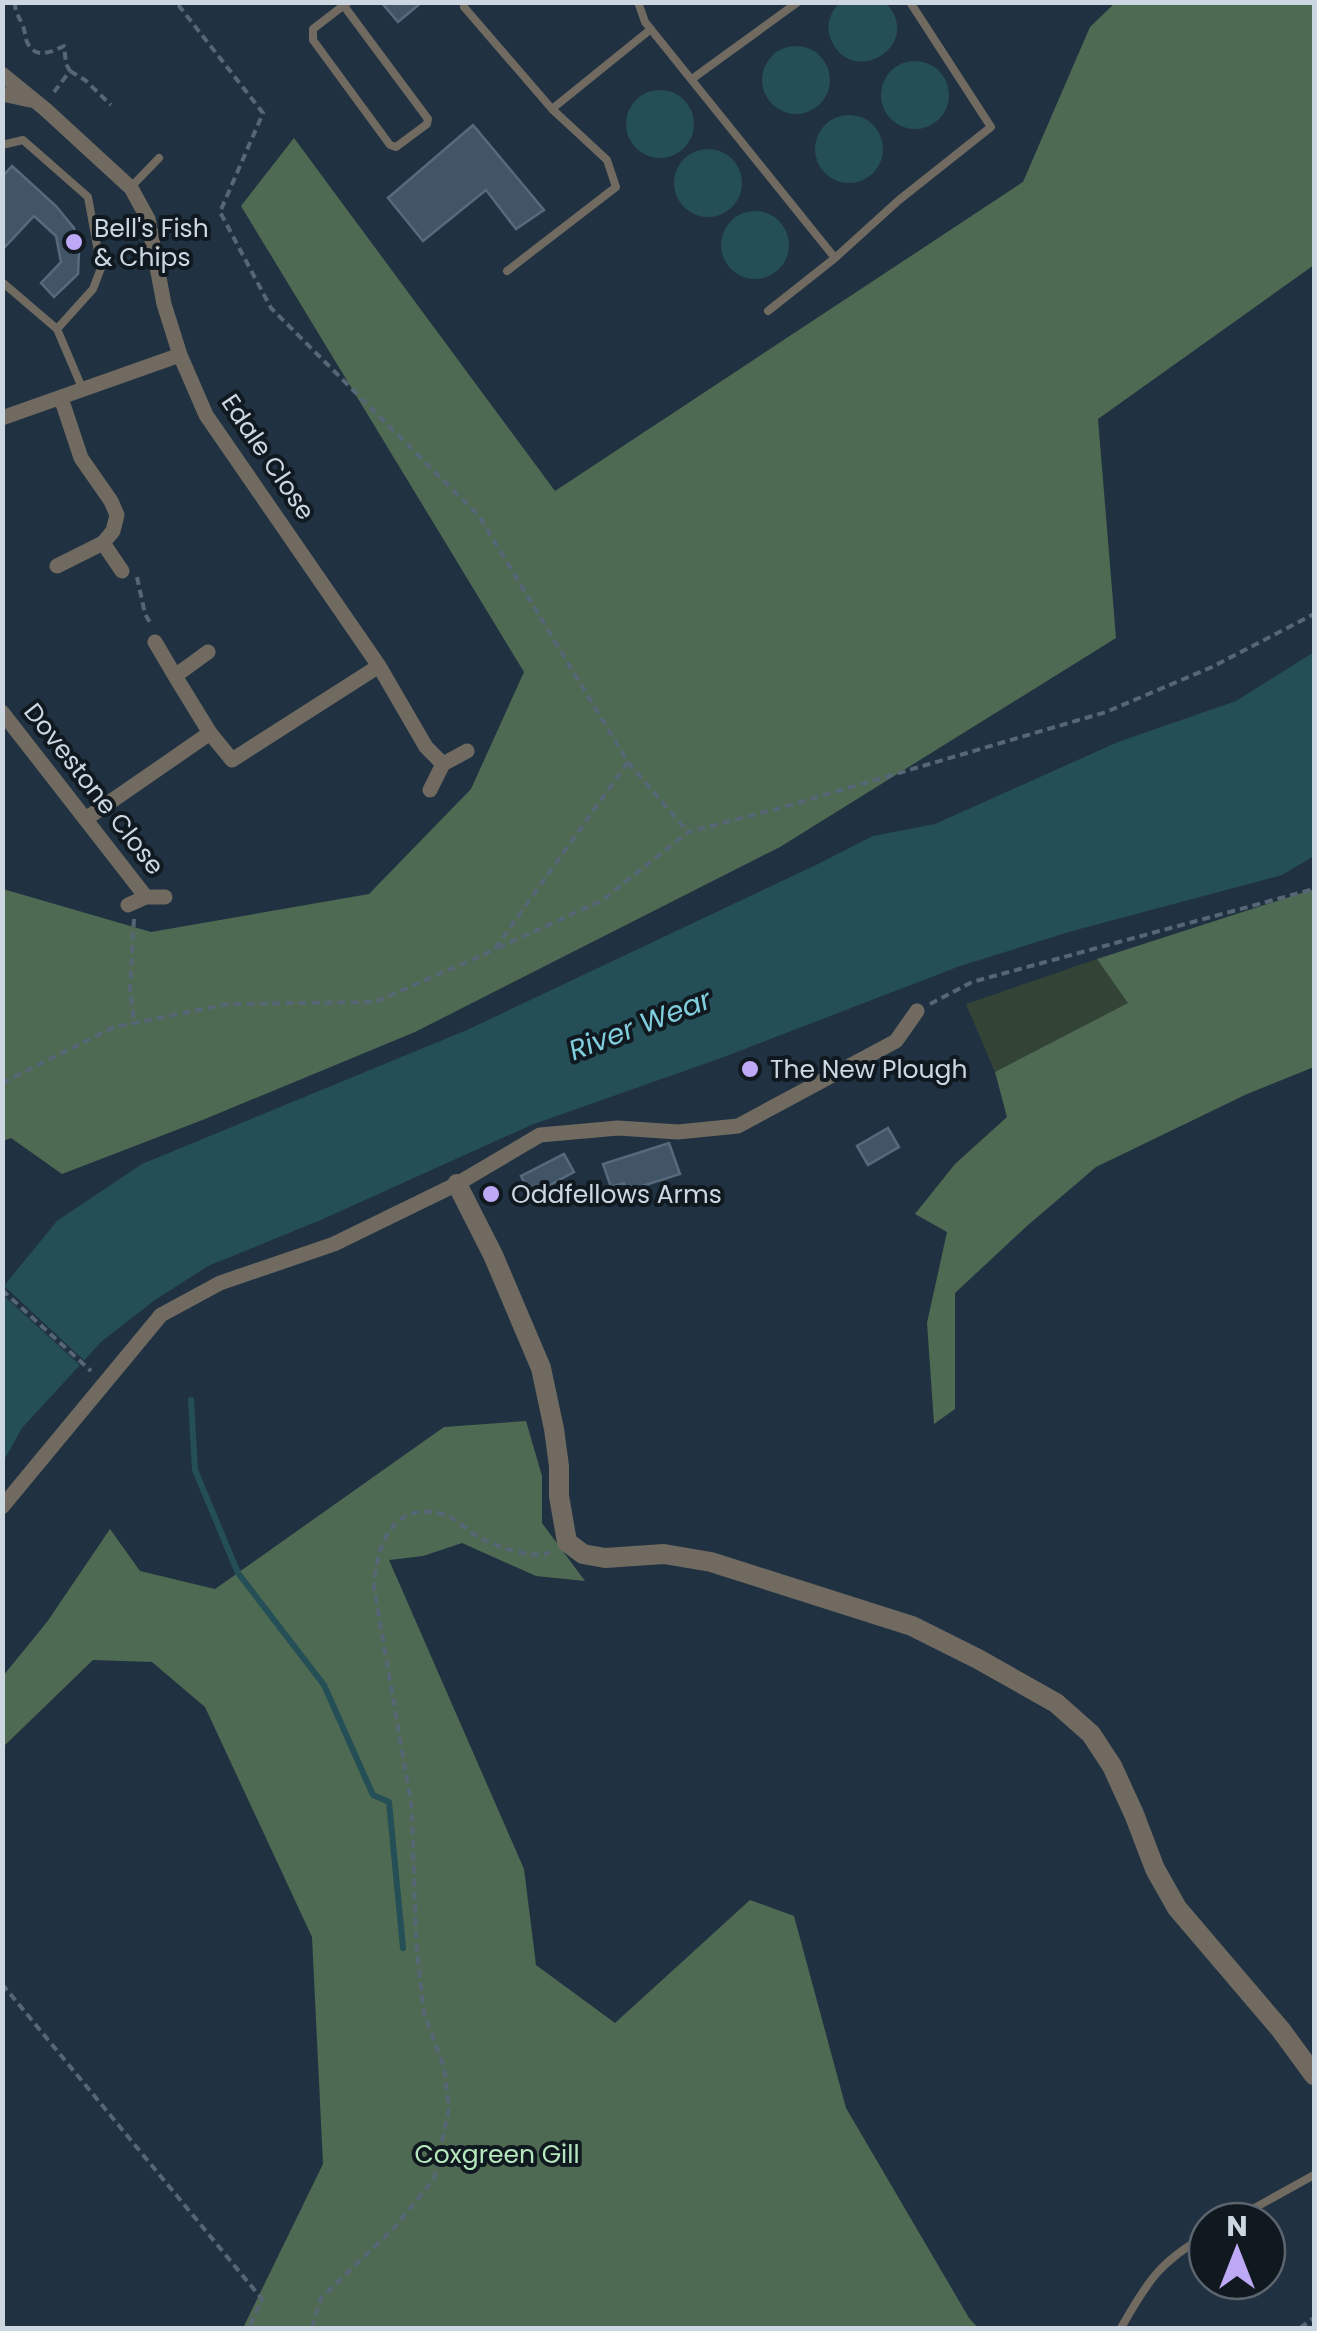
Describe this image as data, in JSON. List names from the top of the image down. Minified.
{"streets":{"street":["Edale Close","Dovestone Close"]},"water":["River Wear"],"parks":["Coxgreen Gill"],"places":["Bell's Fish & Chips","The New Plough","Oddfellows Arms"],"north":"top"}
